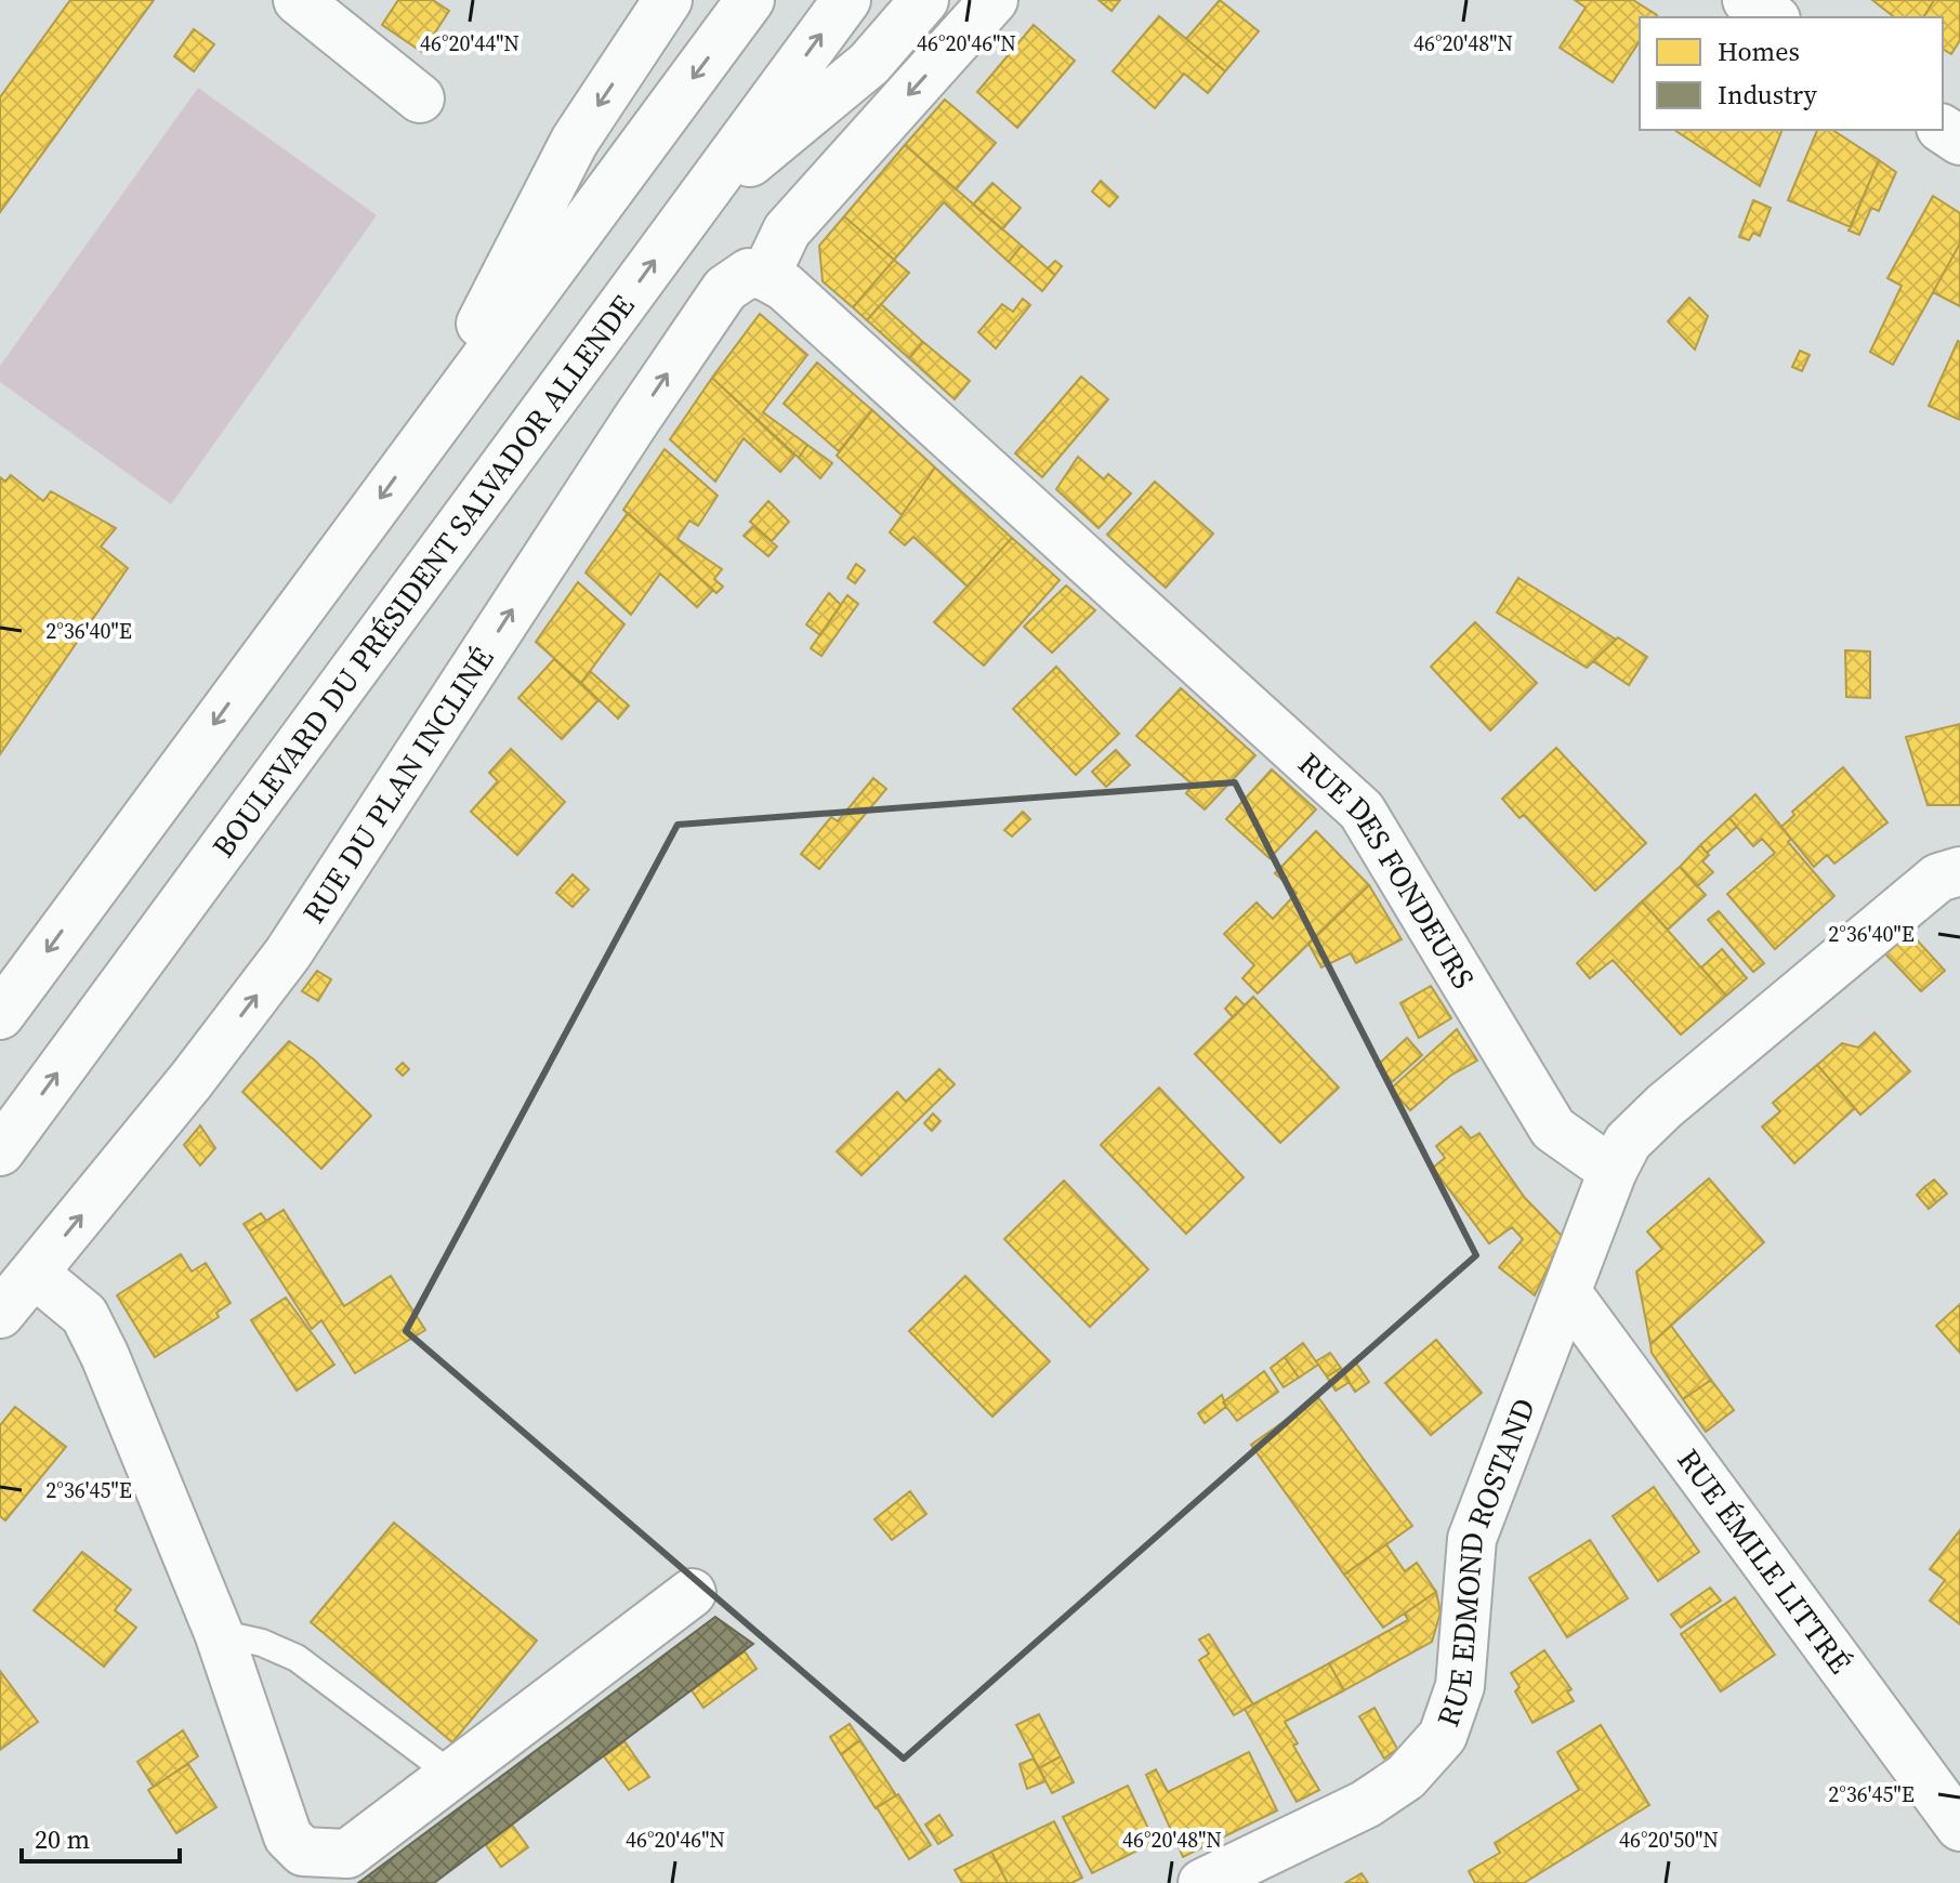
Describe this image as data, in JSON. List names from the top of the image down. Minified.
{"streets":{"street":["BOULEVARD DU PRÉSIDENT SALVADOR ALLENDE","RUE DU PLAN INCLINÉ","RUE DES FONDEURS","RUE ÉMILE LITTRÉ","RUE EDMOND ROSTAND"]},"crossings":[["RUE DU PLAN INCLINÉ","RUE DES FONDEURS"],["RUE DES FONDEURS","RUE EDMOND ROSTAND"],["RUE ÉMILE LITTRÉ","RUE EDMOND ROSTAND"]],"legend":["Homes","Industry"],"scale_bar":"20 m","coordinates":["46°20'44\"N","46°20'46\"N","46°20'48\"N","2°36'40\"E","2°36'45\"E","46°20'50\"N"]}
